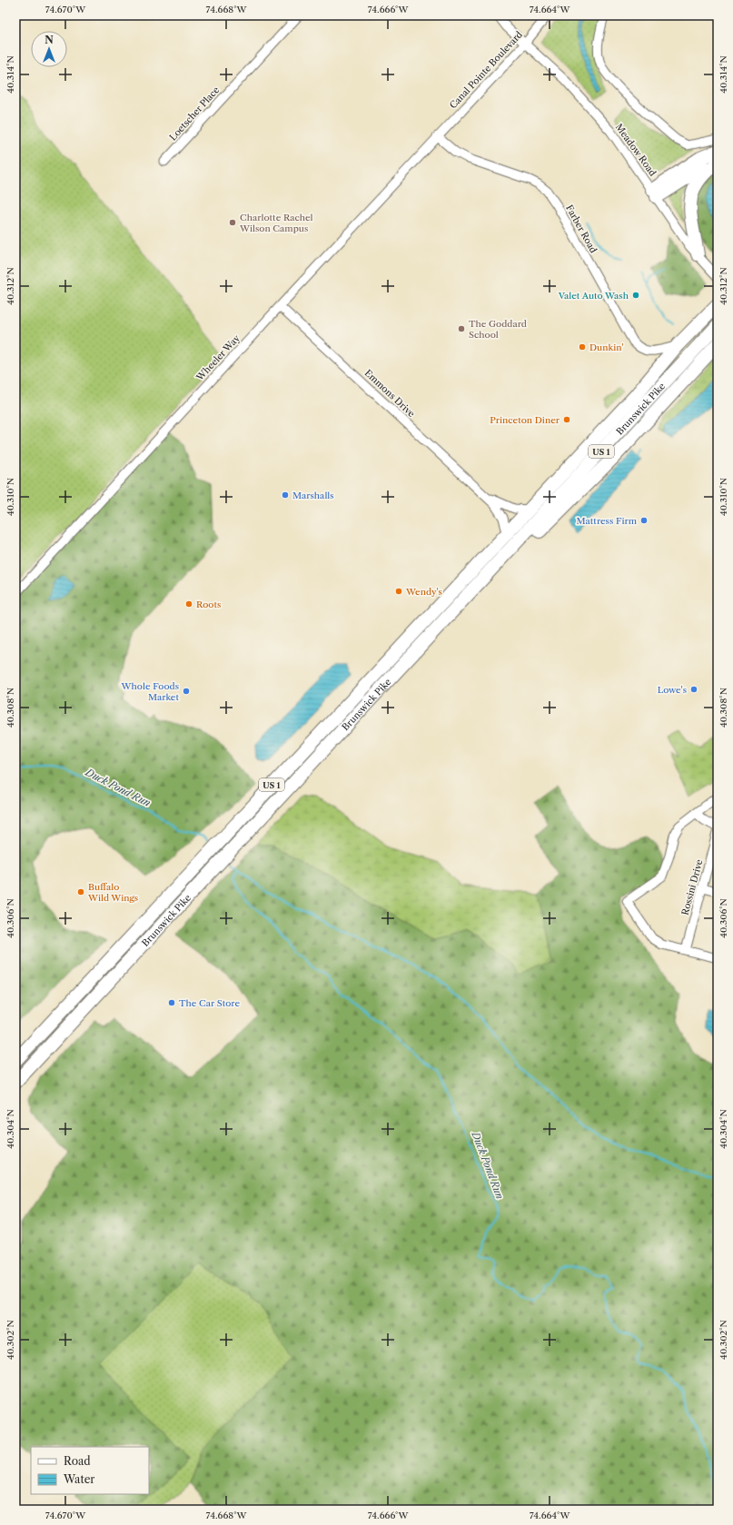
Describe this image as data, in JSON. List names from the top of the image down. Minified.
{"streets":{"highway":["Brunswick Pike","US 1"],"street":["Canal Pointe Boulevard","Loetscher Place","Meadow Road","Farber Road","Wheeler Way","Emmons Drive","Rossini Drive"]},"crossings":[["Canal Pointe Boulevard","Meadow Road"],["Canal Pointe Boulevard","Farber Road"],["Canal Pointe Boulevard","Wheeler Way"],["Farber Road","Wheeler Way"],["Farber Road","Brunswick Pike"],["Wheeler Way","Emmons Drive"],["Emmons Drive","Brunswick Pike"]],"water":["Duck Pond Run"],"places":["Charlotte Rachel Wilson Campus","Valet Auto Wash","The Goddard School","Dunkin'","Princeton Diner","Marshalls","Mattress Firm","Wendy's","Roots","Lowe's","Whole Foods Market","Buffalo Wild Wings","The Car Store"],"legend":["Road","Water"],"north":"top","coordinates":["74.670°W","74.668°W","74.666°W","74.664°W","40.314°N","40.312°N","40.310°N","40.308°N","40.306°N","40.304°N","40.302°N"]}
